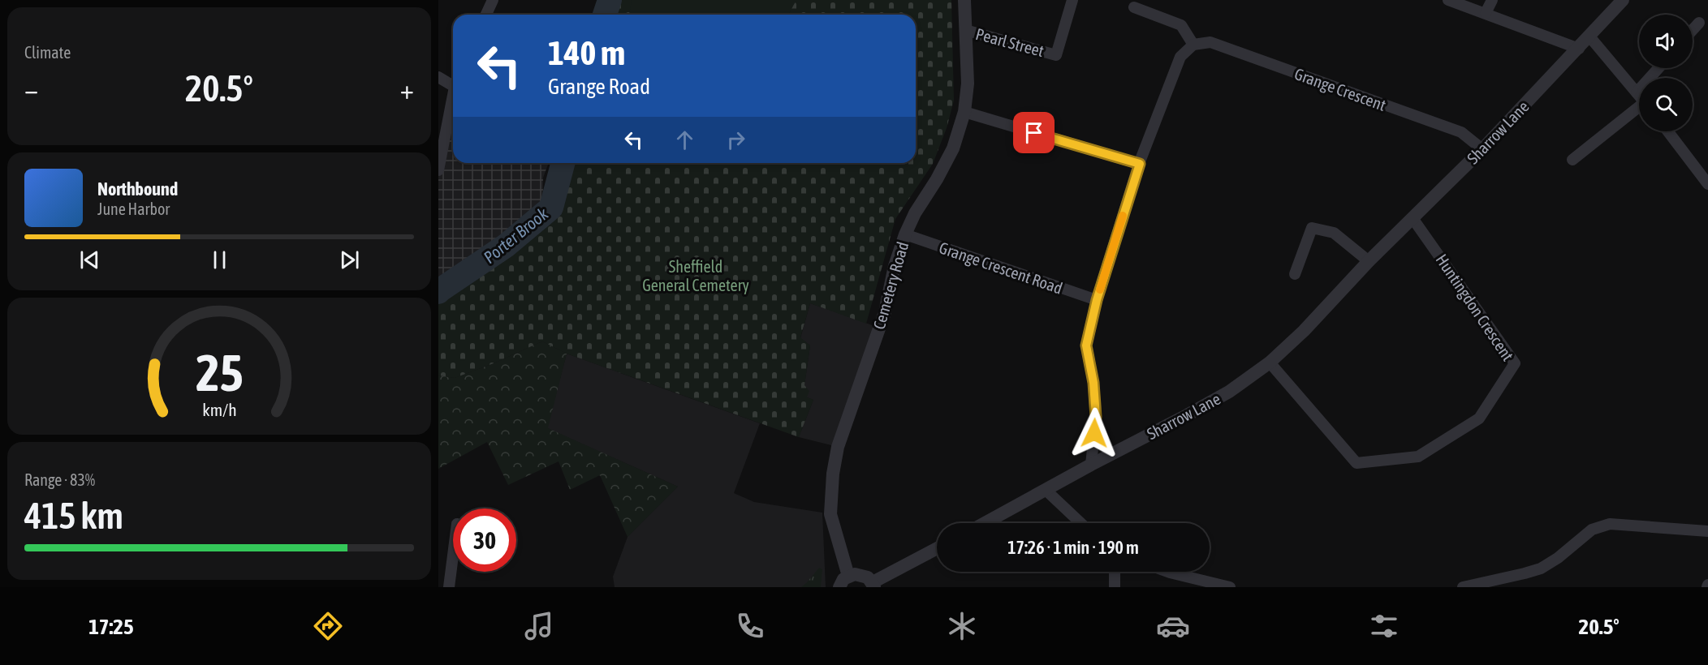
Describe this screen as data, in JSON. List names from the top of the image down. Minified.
{"streets":{"street":["Pearl Street","Grange Crescent","Sharrow Lane","Grange Crescent Road","Cemetery Road","Huntingdon Crescent"]},"crossings":[["Pearl Street","Cemetery Road"],["Grange Crescent","Sharrow Lane"],["Sharrow Lane","Huntingdon Crescent"],["Grange Crescent Road","Cemetery Road"]],"water":["Porter Brook"],"parks":["Sheffield General Cemetery"],"page":{"tile":["Climate",["Range · 83%","415 km"]],"turn":["140 m","Grange Road"],"heat":["−","20.5°","+"],"song":["Northbound","June Harbor"],"limit":"30","trip":"17:26 · 1 min · 190 m","tabs":["17:25","20.5°"],"gauge":["25","km/h"]}}
